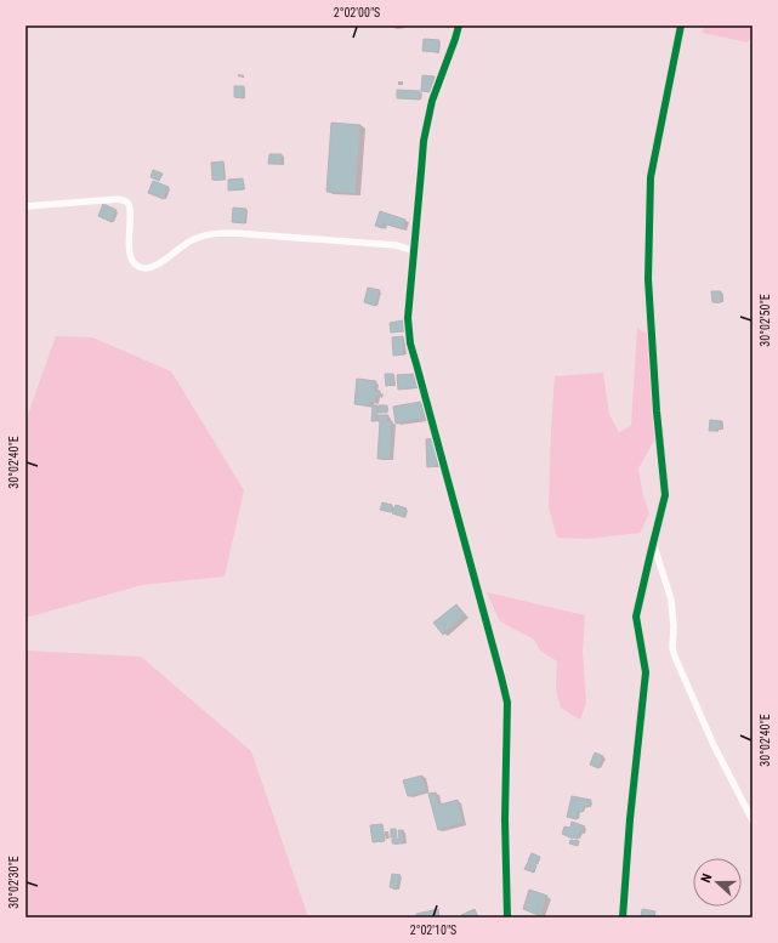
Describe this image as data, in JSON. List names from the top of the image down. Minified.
{"north":"left","coordinates":["2°02'00\"S","30°02'50\"E","30°02'40\"E","30°02'30\"E","2°02'10\"S"]}
